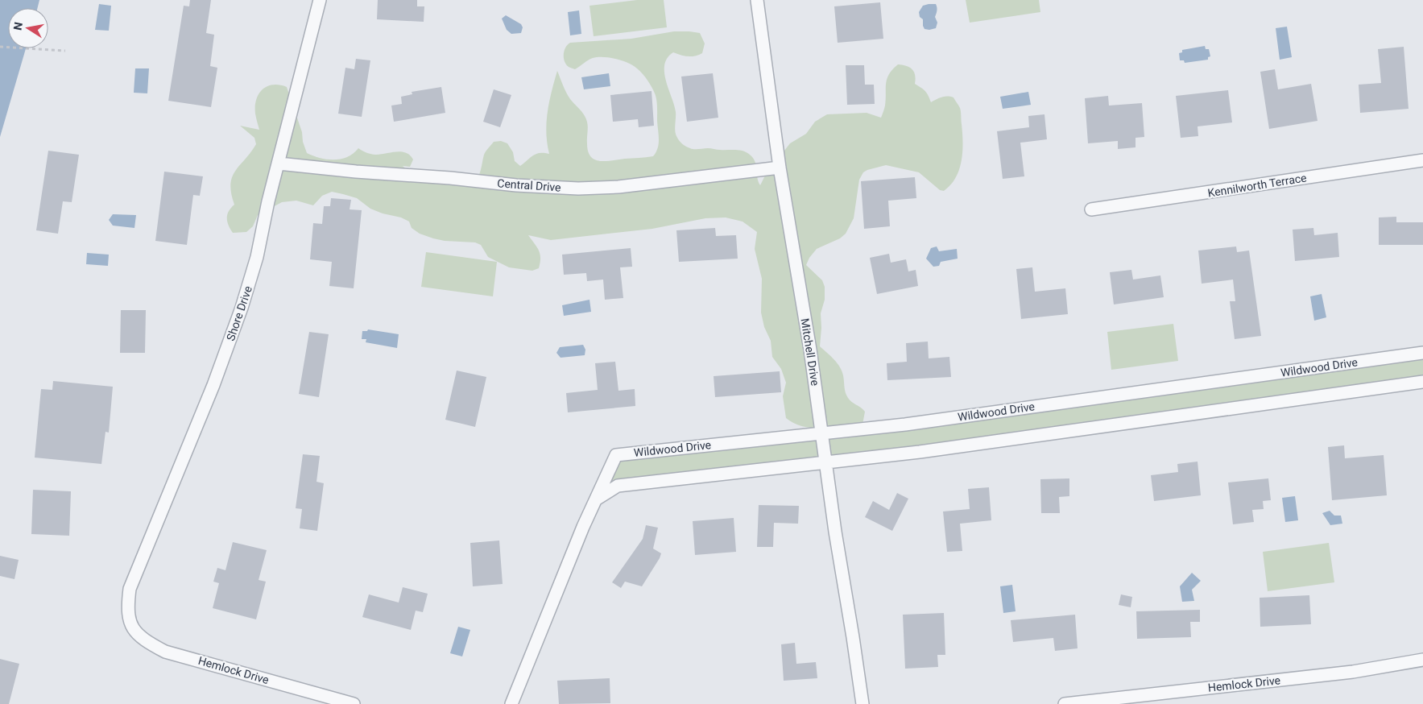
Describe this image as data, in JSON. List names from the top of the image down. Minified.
{"streets":{"street":["Central Drive","Kennilworth Terrace","Shore Drive","Mitchell Drive","Wildwood Drive","Hemlock Drive"]},"crossings":[["Central Drive","Shore Drive"],["Central Drive","Mitchell Drive"],["Shore Drive","Hemlock Drive"],["Mitchell Drive","Wildwood Drive"]],"north":"left"}
